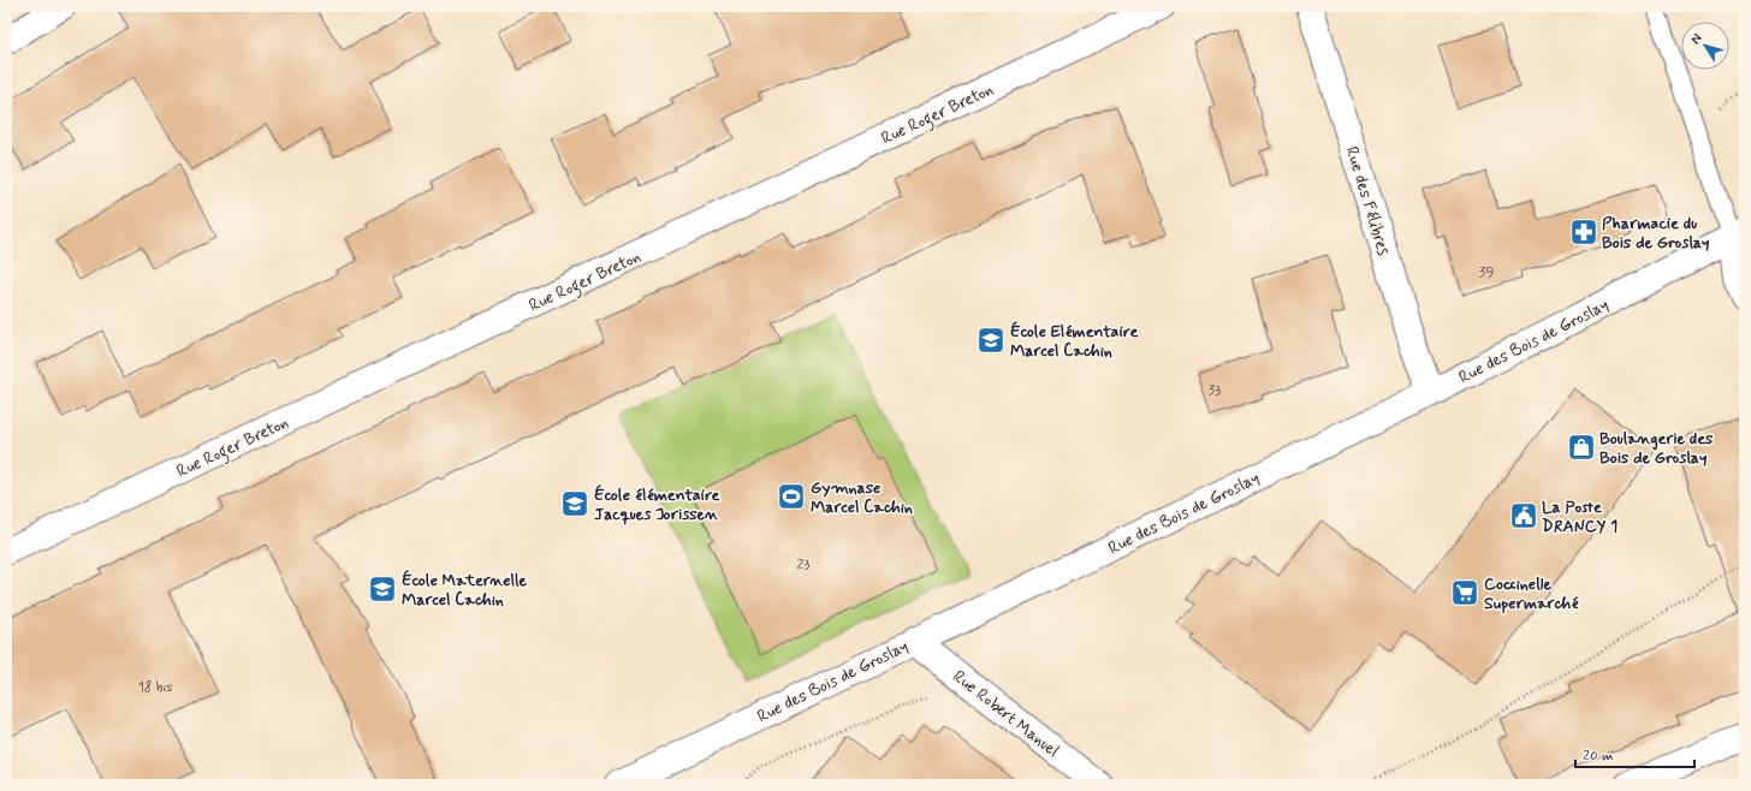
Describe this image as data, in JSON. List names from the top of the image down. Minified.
{"streets":{"street":["Rue Roger Breton","Rue des Félibres","Rue des Bois de Groslay","Rue Robert Manuel"]},"crossings":[["Rue des Félibres","Rue des Bois de Groslay"],["Rue des Bois de Groslay","Rue Robert Manuel"]],"places":{"pharmacy":["Pharmacie du Bois de Groslay"],"school or university":["École Elémentaire Marcel Cachin","École élémentaire Jacques Jorissen","École Maternelle Marcel Cachin"],"shop":["Boulangerie des Bois de Groslay"],"sports":["Gymnase Marcel Cachin"],"public building":["La Poste DRANCY 1"],"supermarket":["Coccinelle Supermarché"]},"house_numbers":["39","33","23","18 bis"],"scale_bar":"20 m","north":"top left"}
